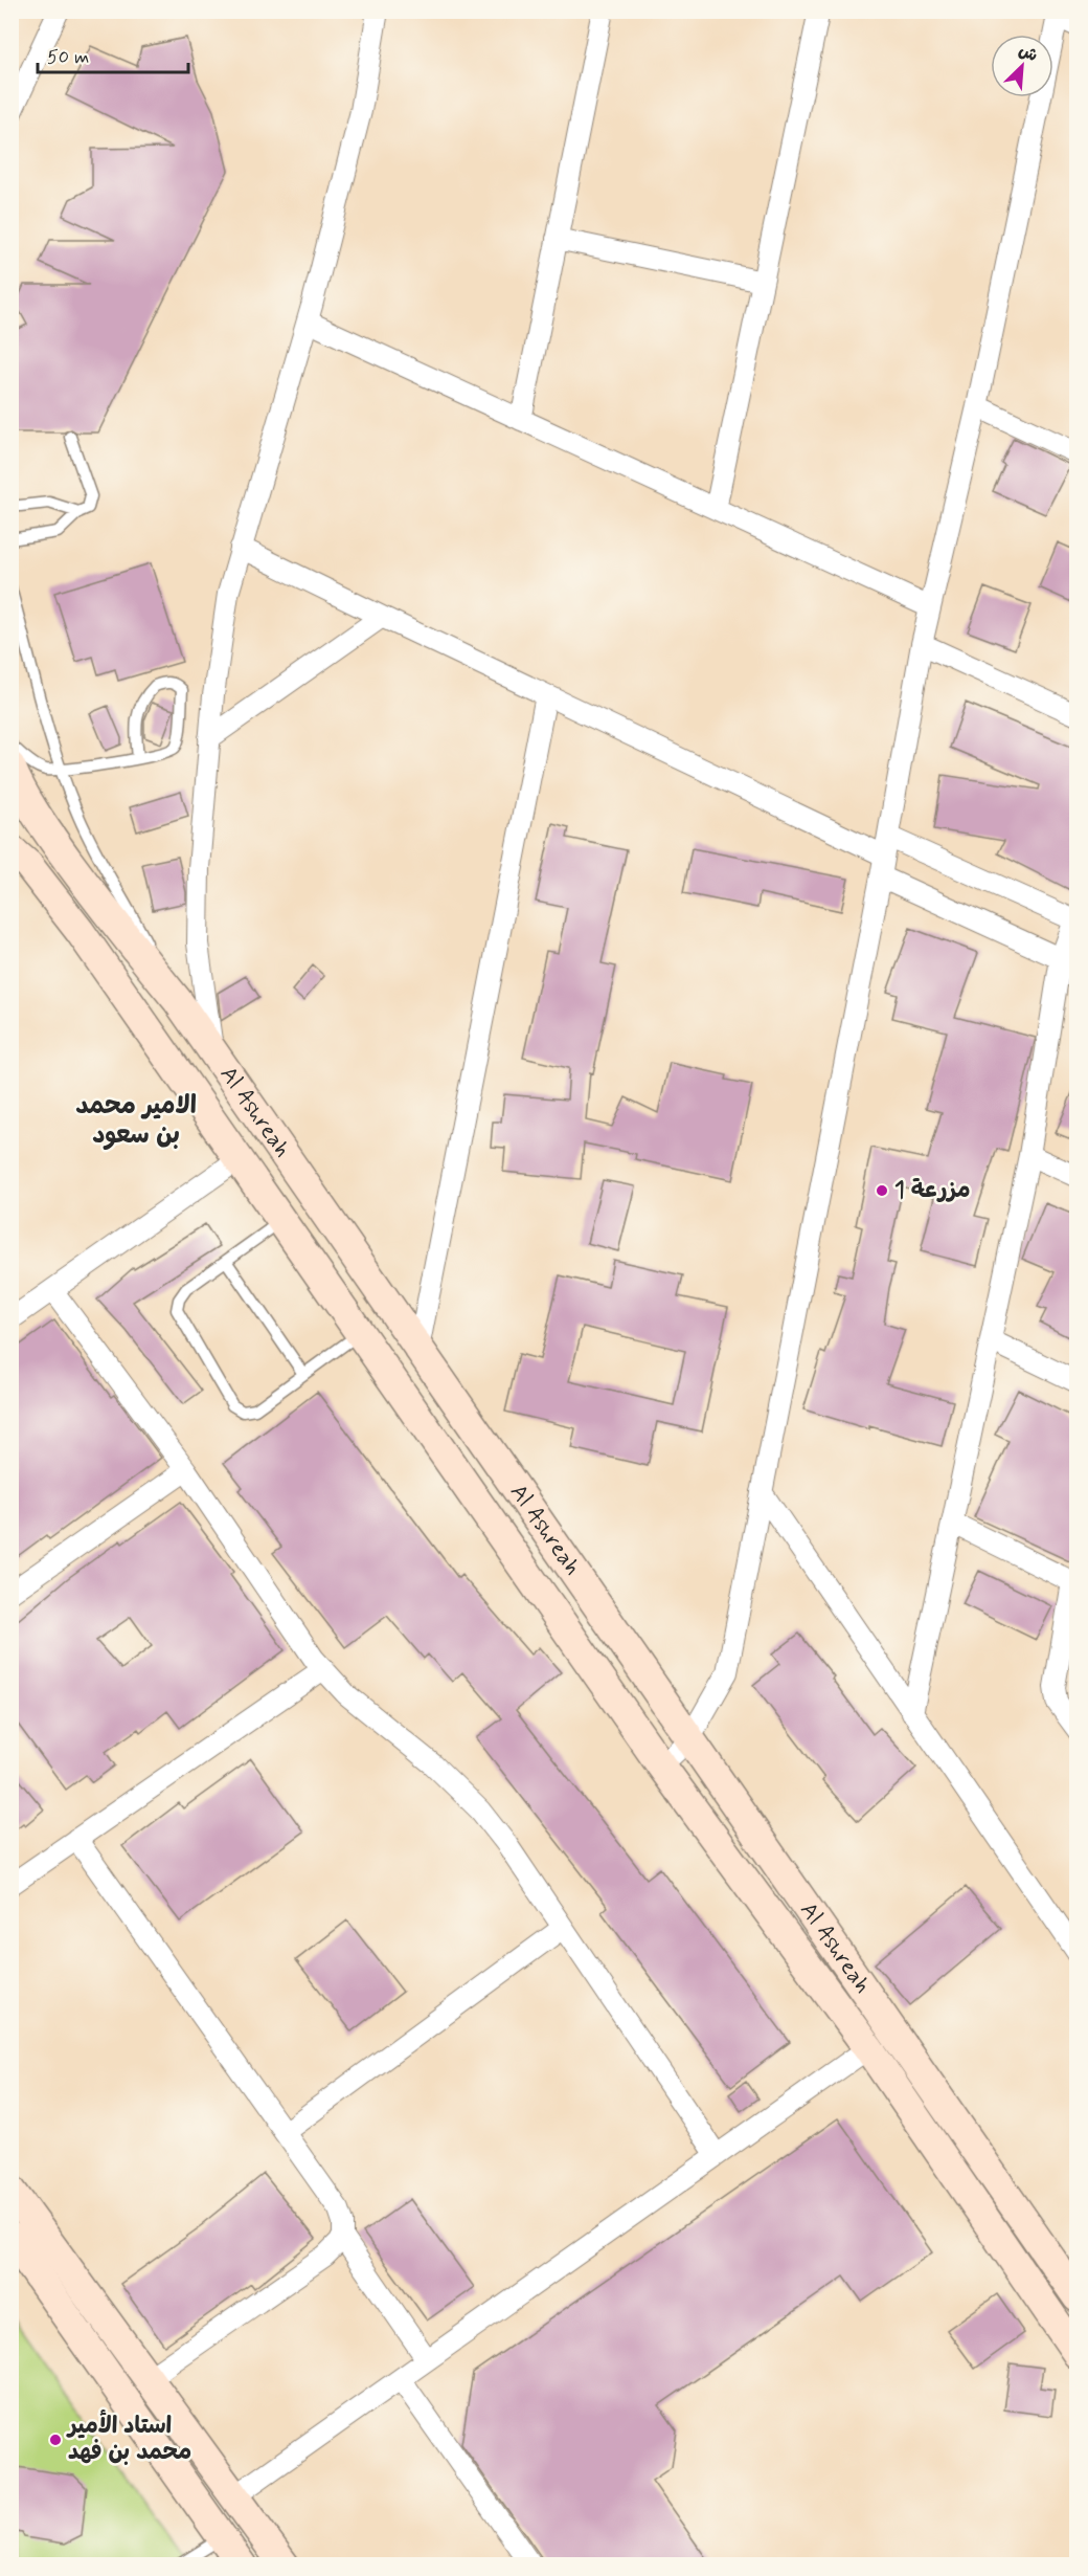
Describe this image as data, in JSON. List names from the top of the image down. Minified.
{"streets":{"street":["Al Ashreah"]},"districts":["الامير محمد بن سعود"],"places":["مزرعة 1","استاد الأمير محمد بن فهد"],"scale_bar":"50 m","north":"top right"}
